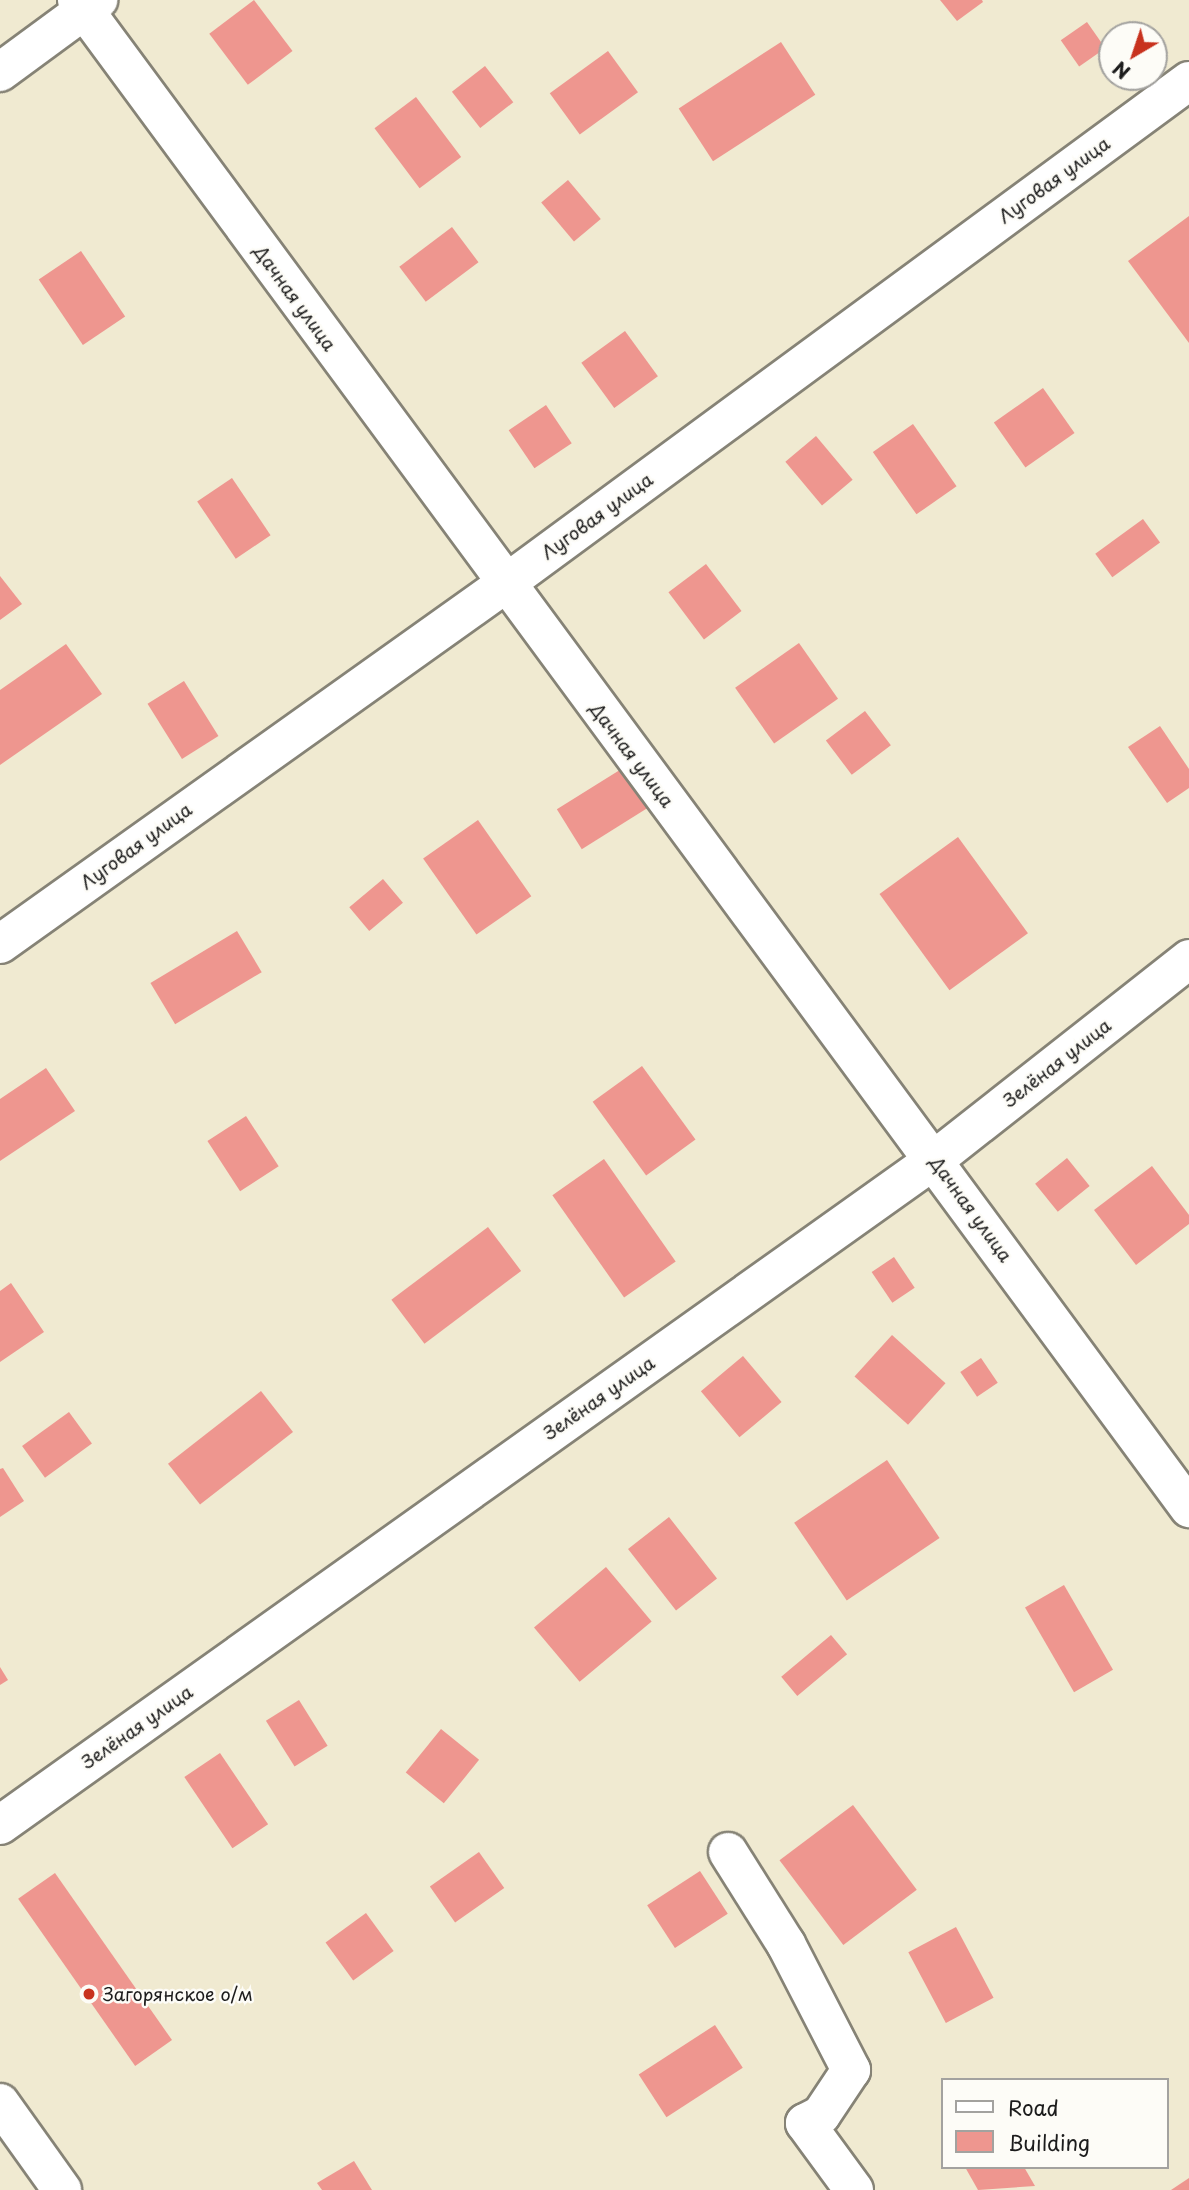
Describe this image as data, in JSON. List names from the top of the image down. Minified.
{"streets":{"street":["Луговая улица","Дачная улица","Зелёная улица"]},"crossings":[["Луговая улица","Дачная улица"],["Дачная улица","Зелёная улица"]],"places":["Загорянское о/м"],"legend":["Road","Building"],"north":"bottom left"}
